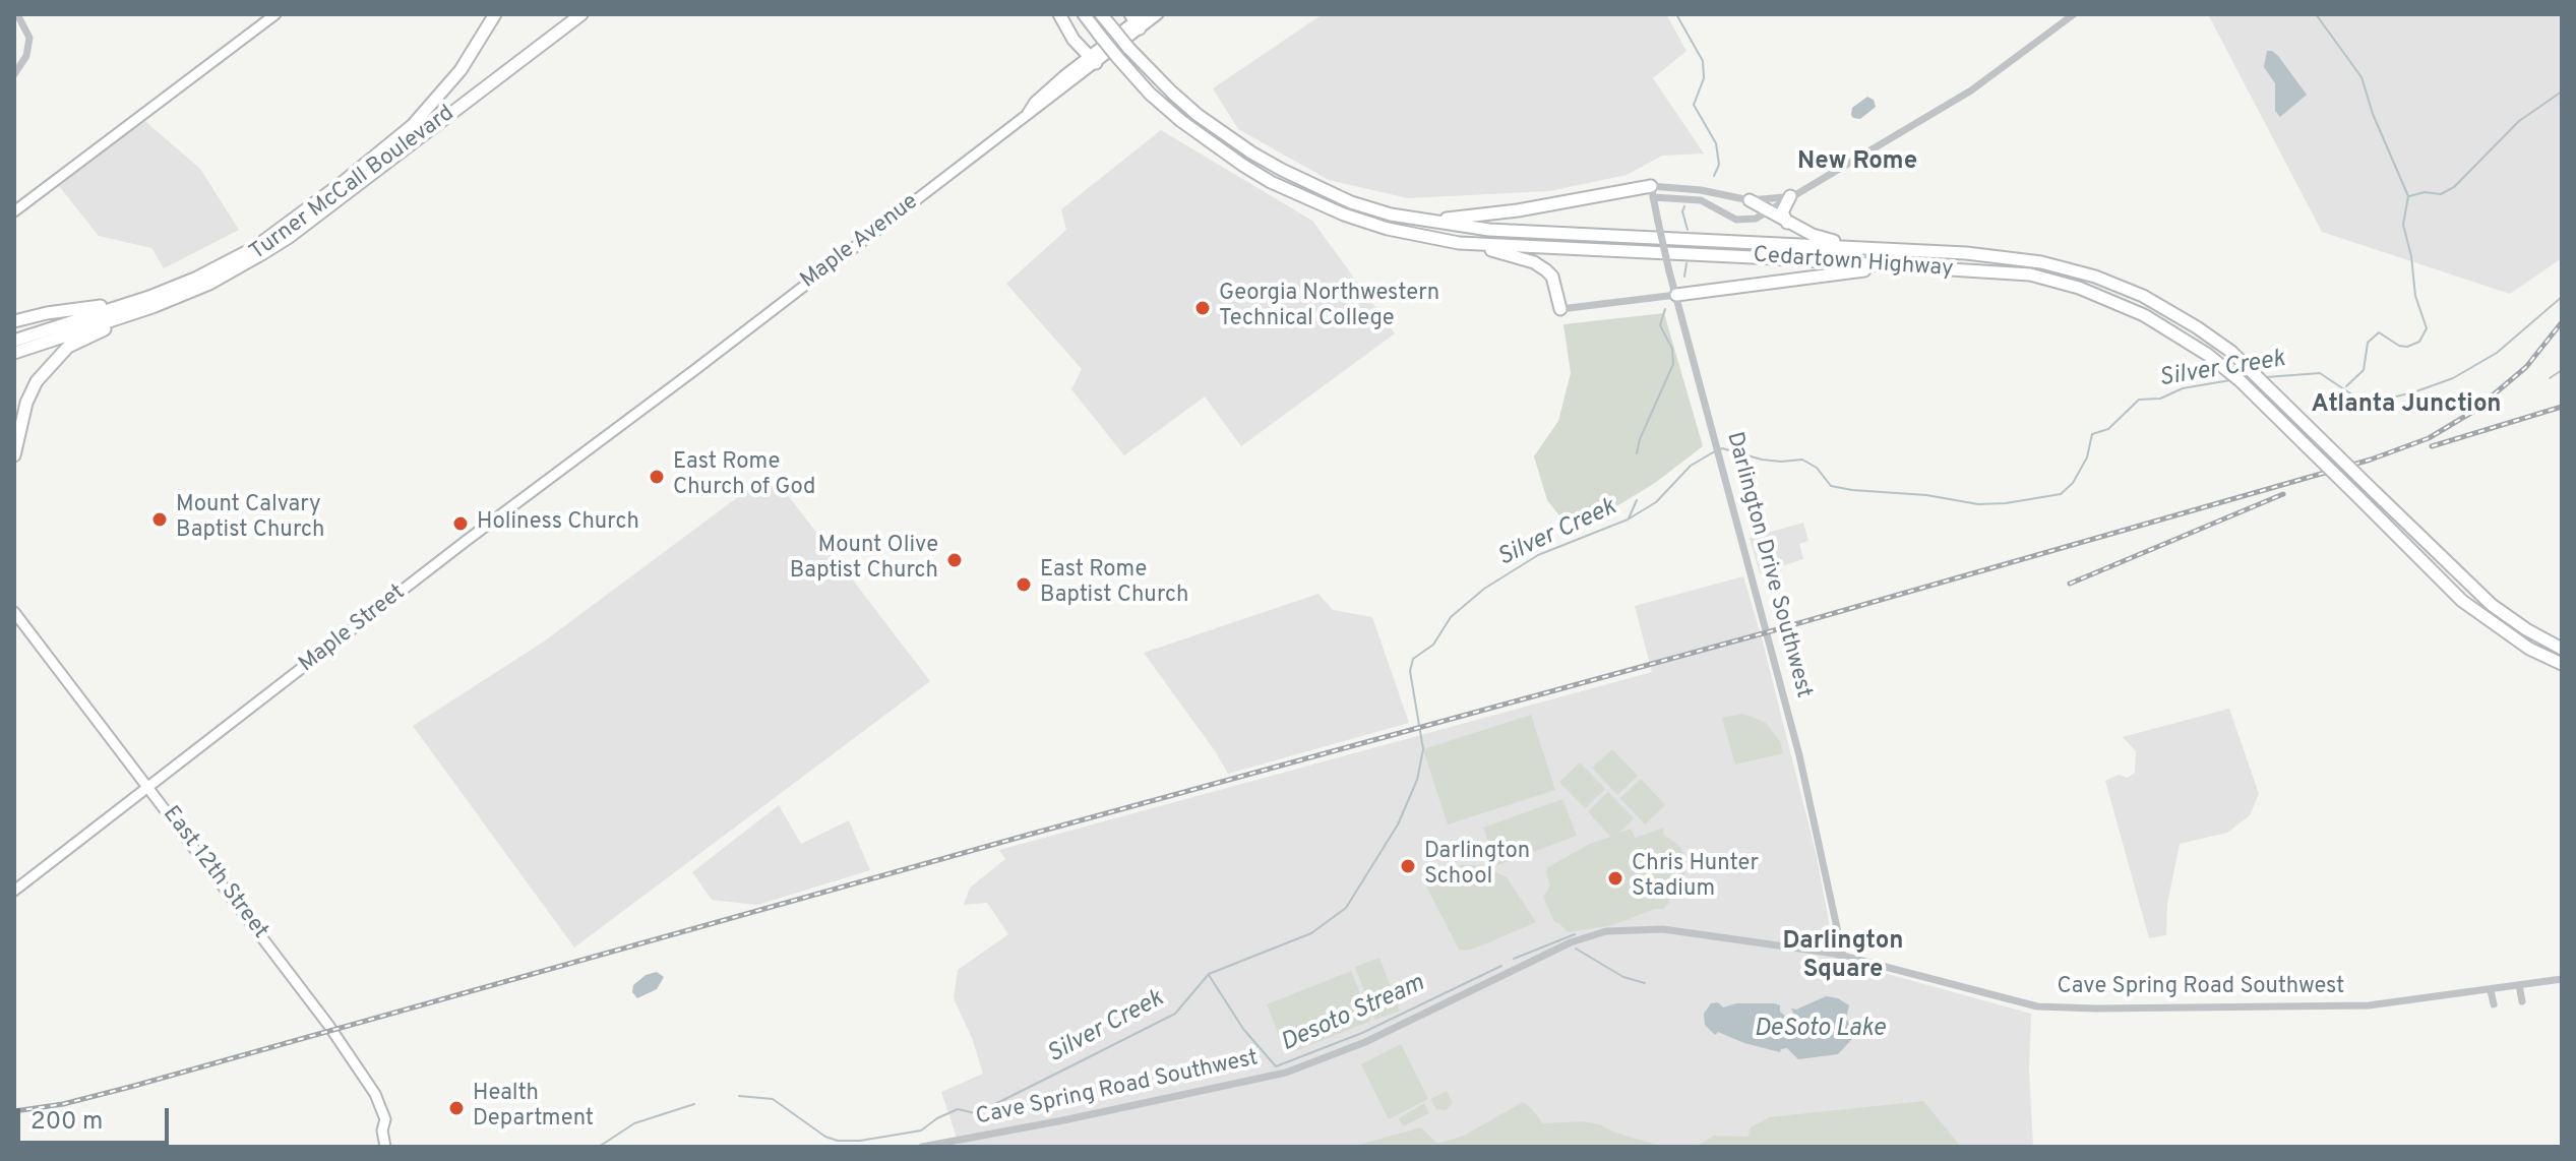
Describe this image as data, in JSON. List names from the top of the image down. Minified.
{"streets":{"highway":["Turner McCall Boulevard","Cedartown Highway"],"main road":["Maple Avenue","Maple Street","East 12th Street"],"street":["Darlington Drive Southwest","Cave Spring Road Southwest"]},"crossings":[["Maple Avenue","Cedartown Highway"],["Maple Avenue","Maple Street"],["Darlington Drive Southwest","Cave Spring Road Southwest"],["Maple Street","East 12th Street"]],"districts":["New Rome","Atlanta Junction","Darlington Square"],"water":["Silver Creek","Desoto Stream","DeSoto Lake"],"places":["Georgia Northwestern Technical College","East Rome Church of God","Mount Calvary Baptist Church","Holiness Church","Mount Olive Baptist Church","East Rome Baptist Church","Darlington School","Chris Hunter Stadium","Health Department"],"scale_bar":"200 m"}
